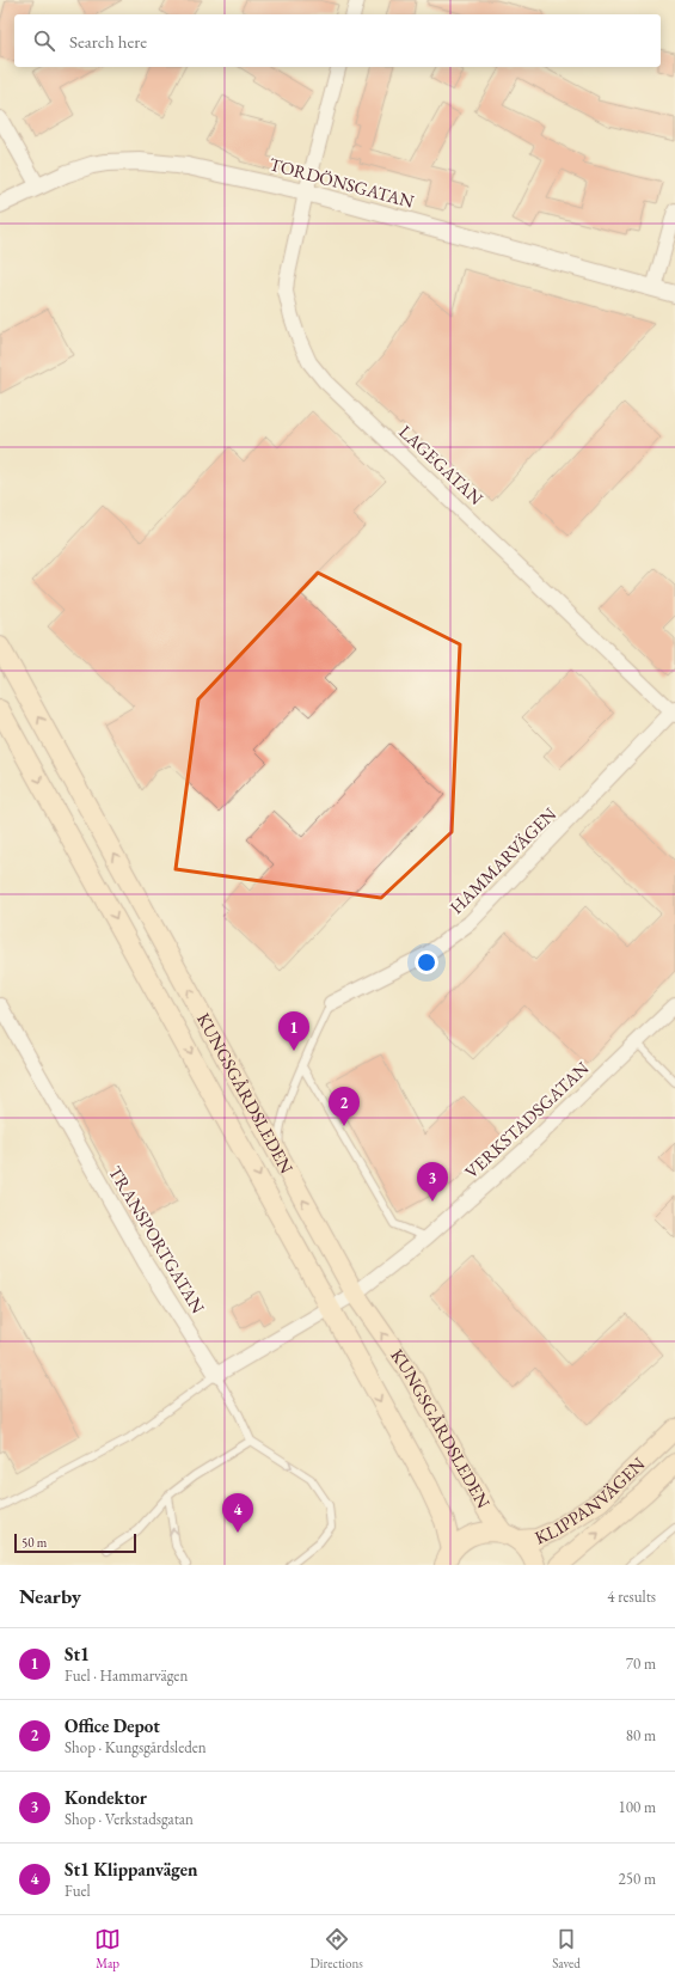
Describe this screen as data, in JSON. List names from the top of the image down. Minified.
{"streets":{"main road":["KUNGSGÅRDSLEDEN","KLIPPANVÄGEN"],"street":["TORDÖNSGATAN","LAGEGATAN","HAMMARVÄGEN","VERKSTADSGATAN","TRANSPORTGATAN"]},"crossings":[["TORDÖNSGATAN","LAGEGATAN"],["LAGEGATAN","HAMMARVÄGEN"],["KUNGSGÅRDSLEDEN","VERKSTADSGATAN"],["KUNGSGÅRDSLEDEN","KLIPPANVÄGEN"]],"scale_bar":"50 m","page":{"search":"Search here","pins":["1","2","3","4"],"scale":"50 m","heading":["Nearby","4 results"],"list":[{"mark":"1","name":"St1","note":"Fuel · Hammarvägen","value":"70 m"},{"mark":"2","name":"Office Depot","note":"Shop · Kungsgårdsleden","value":"80 m"},{"mark":"3","name":"Kondektor","note":"Shop · Verkstadsgatan","value":"100 m"},{"mark":"4","name":"St1 Klippanvägen","note":"Fuel","value":"250 m"}],"nav":["Map","Directions","Saved"]}}
